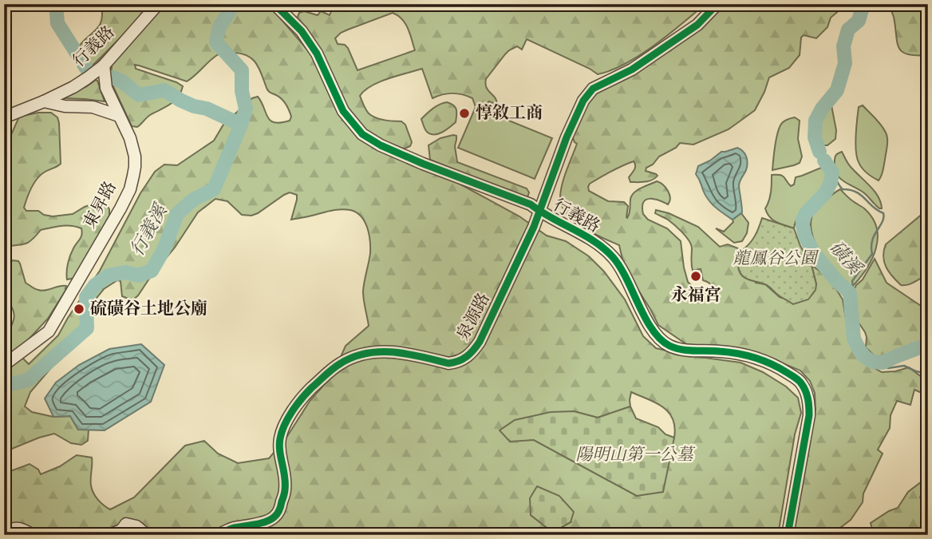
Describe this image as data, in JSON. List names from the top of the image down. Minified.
{"streets":{"street":["行義路","東昇路","泉源路"]},"crossings":[["行義路","東昇路"],["行義路","泉源路"]],"water":["行義溪","磺溪"],"parks":["龍鳳谷公園","陽明山第一公墓"],"places":["惇敘工商","永福宮","硫磺谷土地公廟"]}
